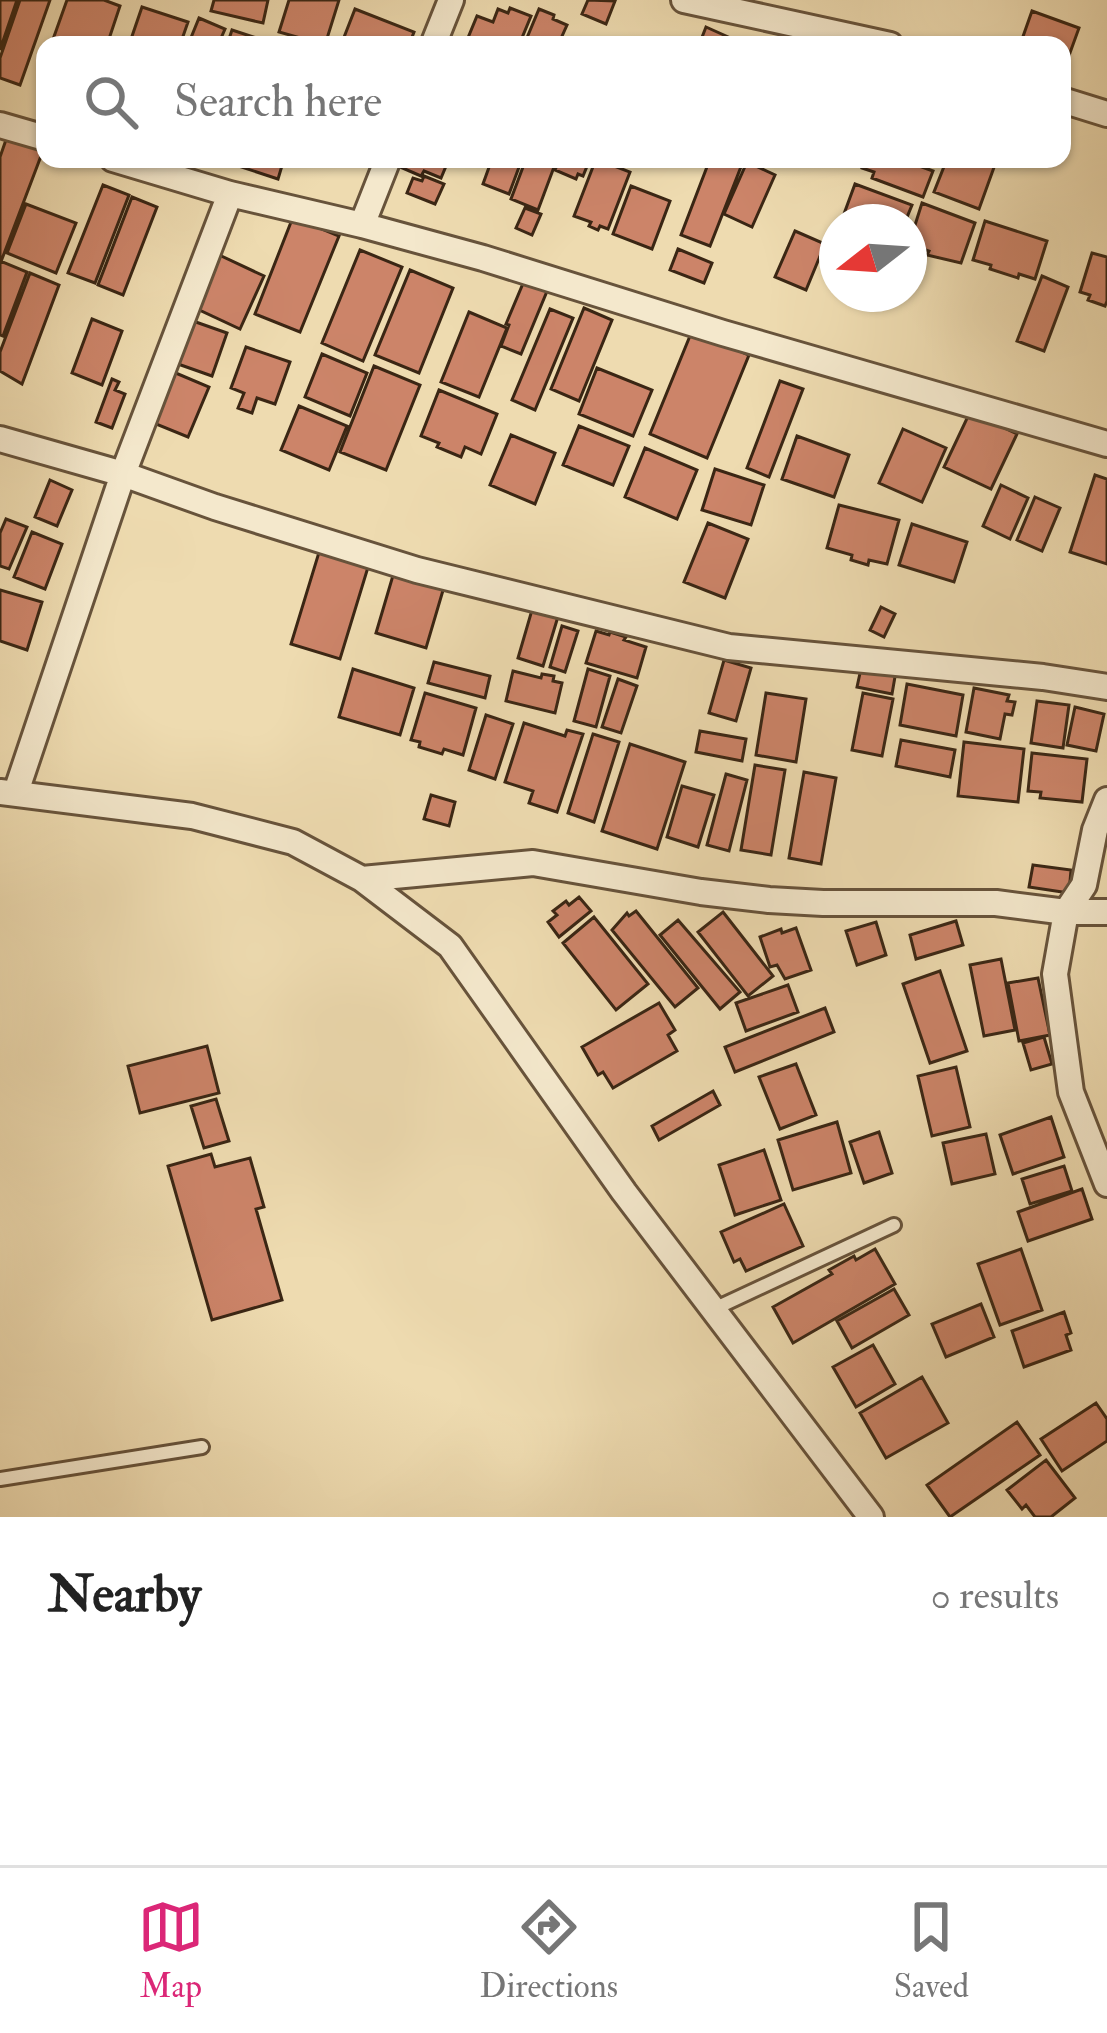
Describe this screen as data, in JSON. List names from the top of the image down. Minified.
{"north":"left","page":{"search":"Search here","heading":["Nearby","0 results"],"nav":["Map","Directions","Saved"]}}
